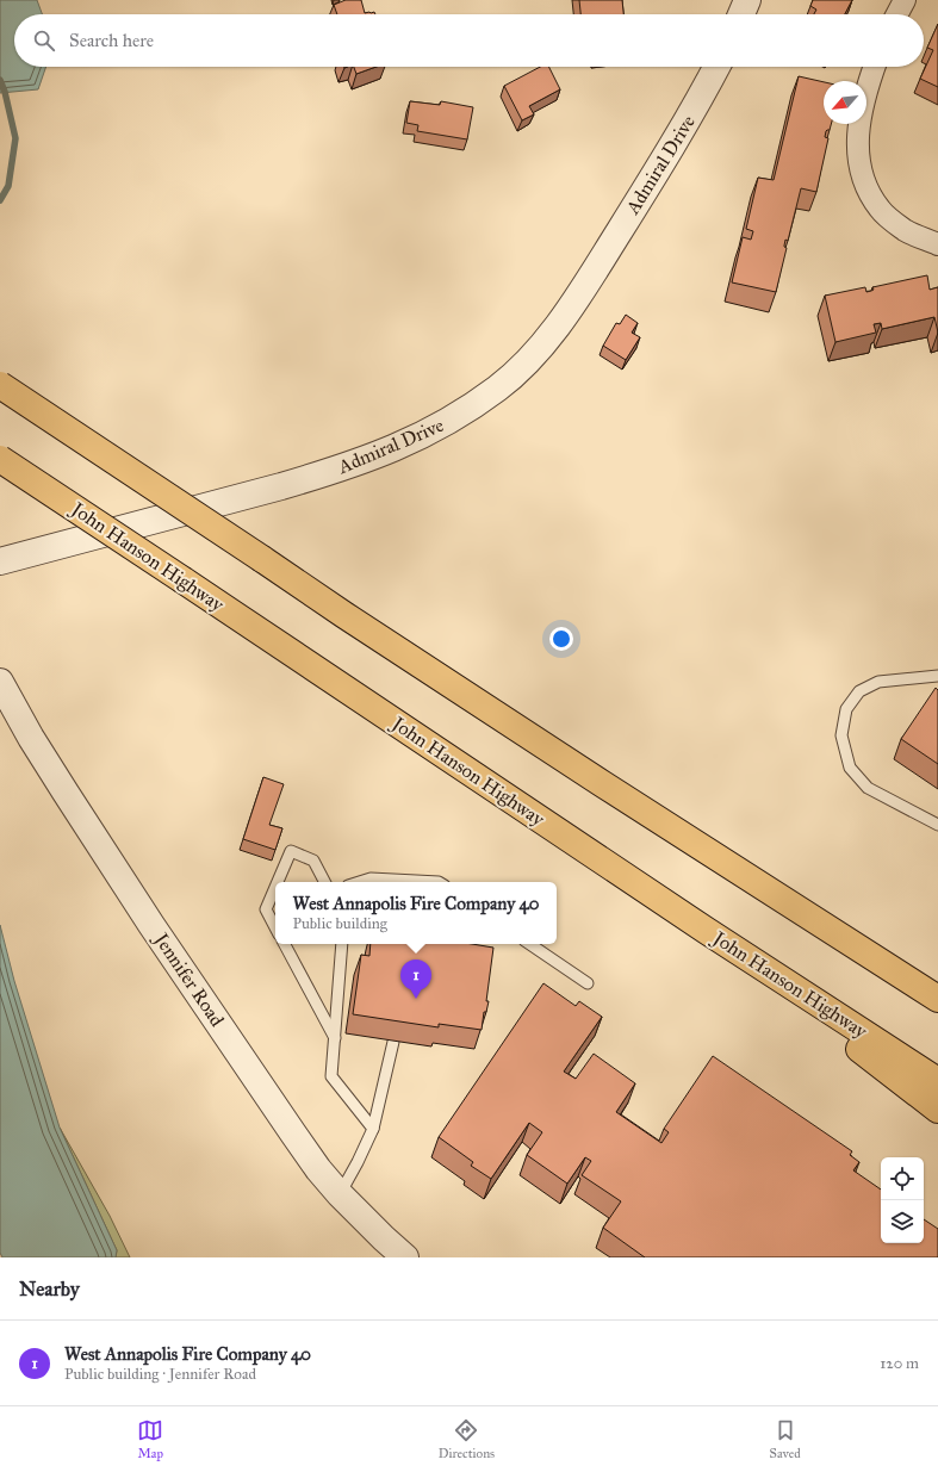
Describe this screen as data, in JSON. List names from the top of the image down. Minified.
{"streets":{"highway":["John Hanson Highway"],"street":["Admiral Drive","Jennifer Road"]},"north":"bottom left","page":{"search":"Search here","popup":["West Annapolis Fire Company 40","Public building"],"pins":"1","heading":"Nearby","list":[{"mark":"1","name":"West Annapolis Fire Company 40","note":"Public building · Jennifer Road","value":"120 m"}],"nav":["Map","Directions","Saved"]}}
